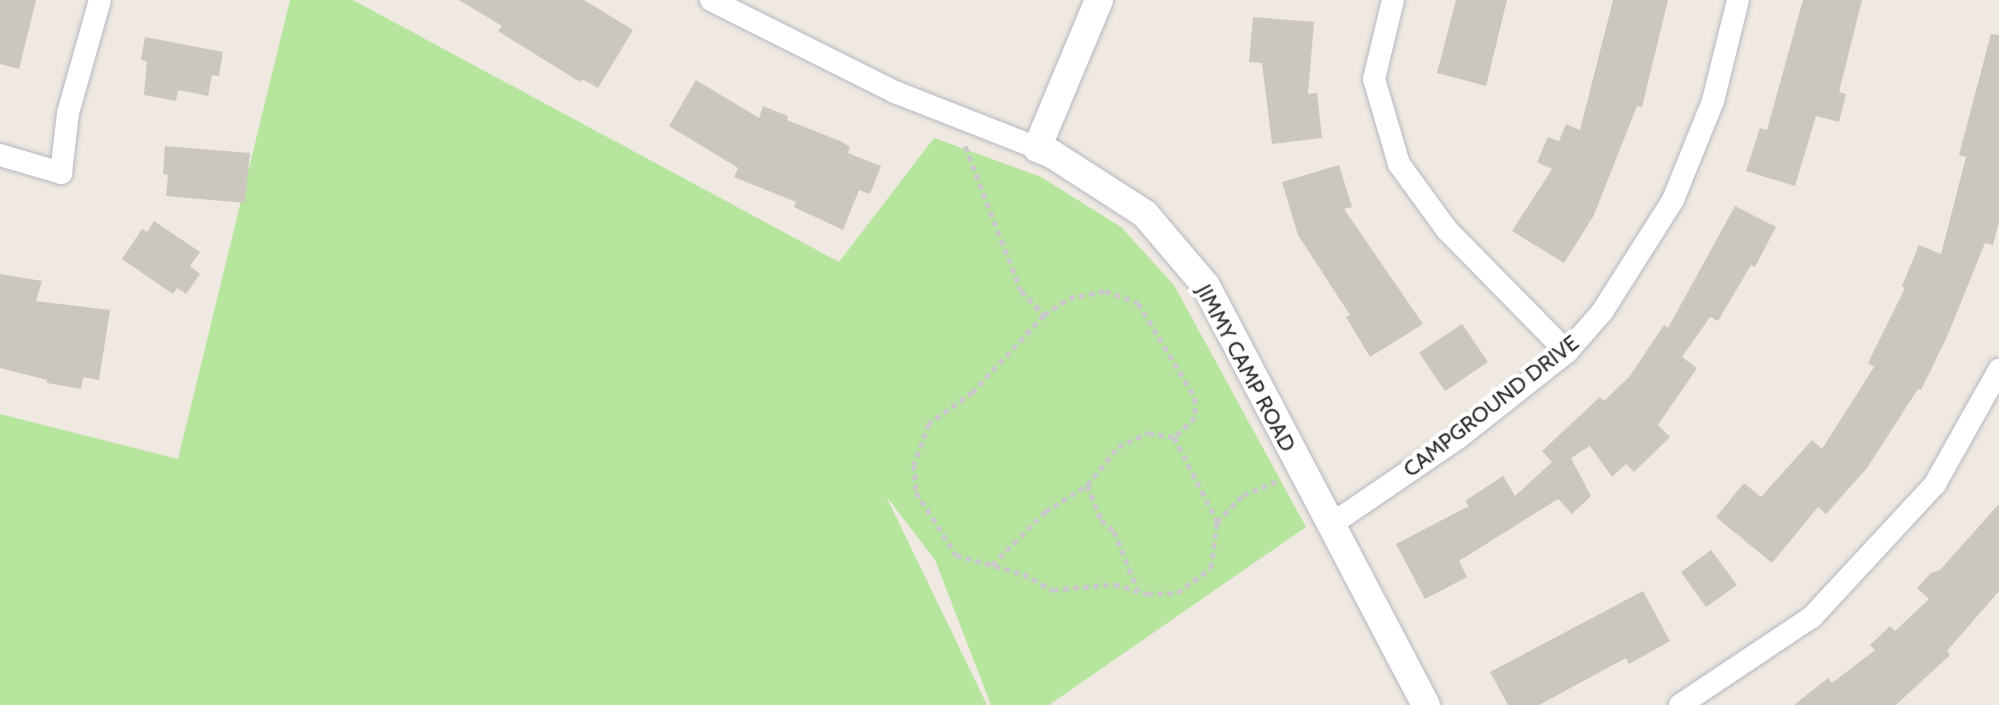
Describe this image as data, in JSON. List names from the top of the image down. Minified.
{"streets":{"street":["JIMMY CAMP ROAD","CAMPGROUND DRIVE"]},"crossings":[["JIMMY CAMP ROAD","CAMPGROUND DRIVE"]]}
